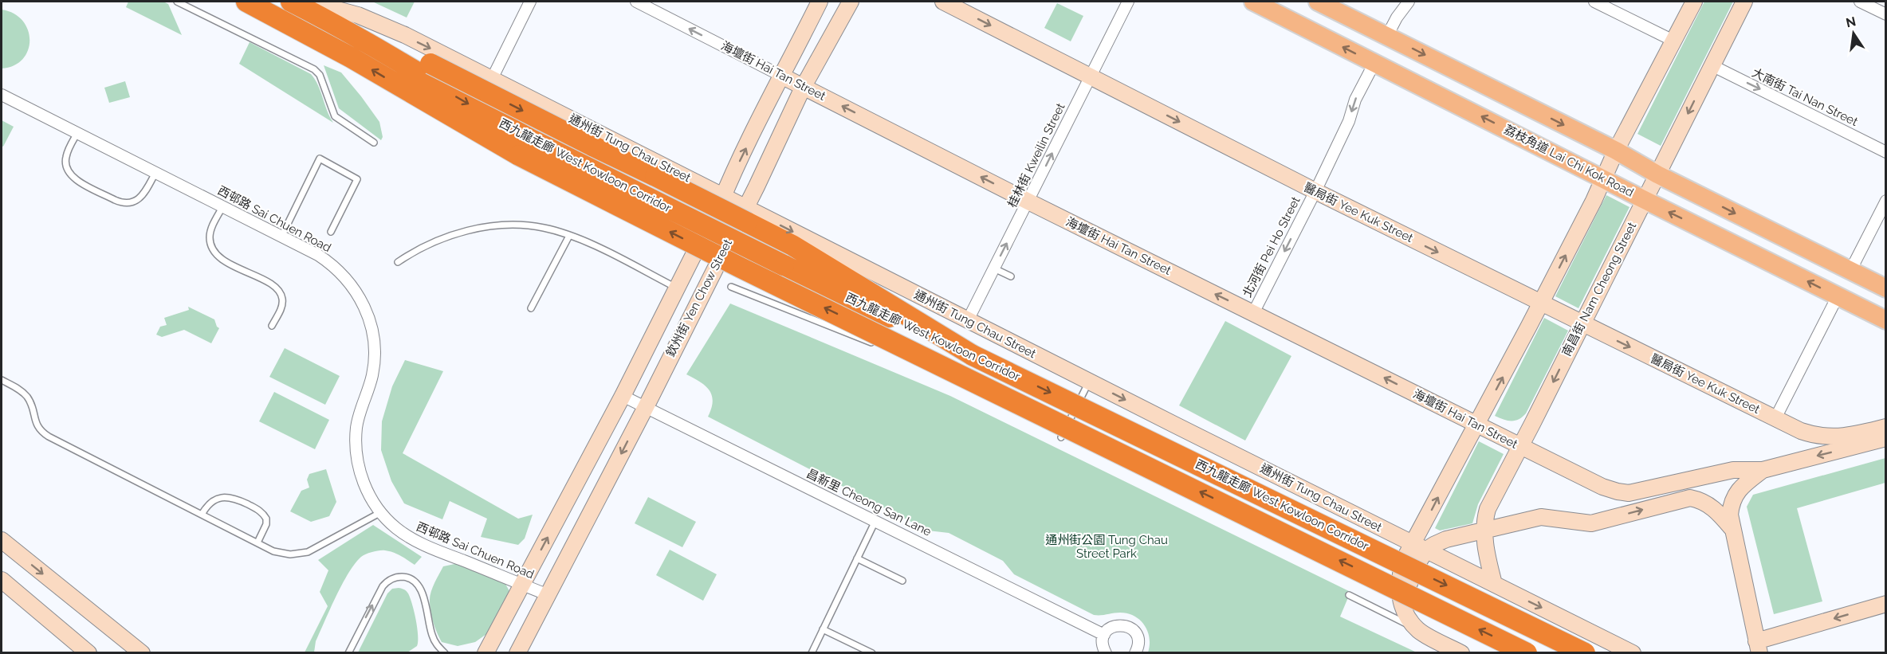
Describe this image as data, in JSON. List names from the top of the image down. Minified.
{"streets":{"highway":["西九龍走廊 West Kowloon Corridor"],"main road":["海壇街 Hai Tan Street","通州街 Tung Chau Street","荔枝角道 Lai Chi Kok Road","醫局街 Yee Kuk Street","南昌街 Nam Cheong Street","欽州街 Yen Chow Street"],"street":["大南街 Tai Nan Street","桂林街 Kweilin Street","西邨路 Sai Chuen Road","北河街 Pei Ho Street","昌新里 Cheong San Lane"]},"crossings":[["海壇街 Hai Tan Street","桂林街 Kweilin Street"],["海壇街 Hai Tan Street","北河街 Pei Ho Street"],["海壇街 Hai Tan Street","南昌街 Nam Cheong Street"],["海壇街 Hai Tan Street","欽州街 Yen Chow Street"],["大南街 Tai Nan Street","南昌街 Nam Cheong Street"],["通州街 Tung Chau Street","桂林街 Kweilin Street"],["通州街 Tung Chau Street","西九龍走廊 West Kowloon Corridor"],["通州街 Tung Chau Street","南昌街 Nam Cheong Street"],["通州街 Tung Chau Street","欽州街 Yen Chow Street"],["桂林街 Kweilin Street","醫局街 Yee Kuk Street"],["荔枝角道 Lai Chi Kok Road","北河街 Pei Ho Street"],["荔枝角道 Lai Chi Kok Road","南昌街 Nam Cheong Street"],["醫局街 Yee Kuk Street","北河街 Pei Ho Street"],["醫局街 Yee Kuk Street","南昌街 Nam Cheong Street"],["西邨路 Sai Chuen Road","欽州街 Yen Chow Street"],["欽州街 Yen Chow Street","昌新里 Cheong San Lane"]],"one_way":["海壇街 Hai Tan Street","大南街 Tai Nan Street","通州街 Tung Chau Street","桂林街 Kweilin Street","醫局街 Yee Kuk Street","北河街 Pei Ho Street"],"parks":["通州街公園 Tung Chau Street Park"],"north":"top"}
